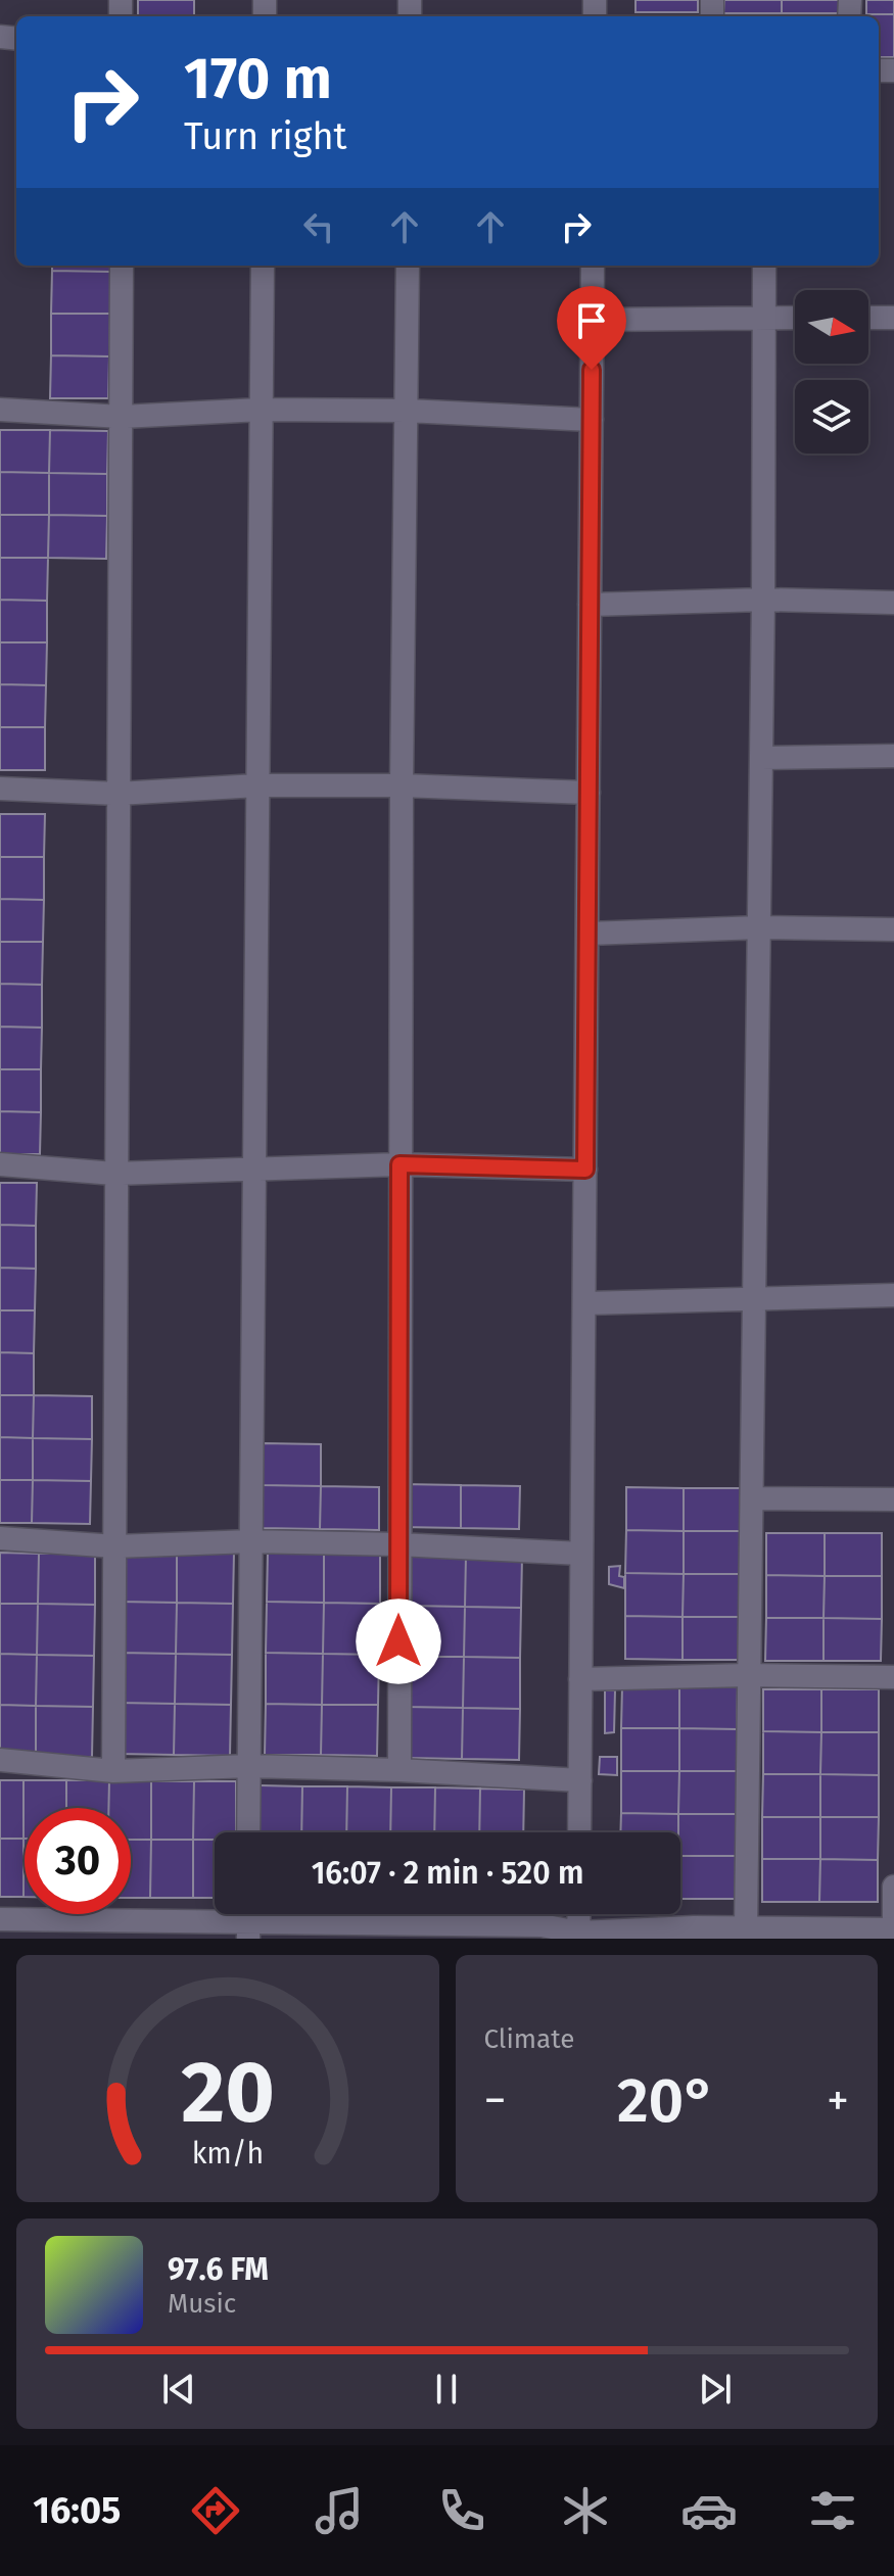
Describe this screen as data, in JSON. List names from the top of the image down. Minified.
{"north":"right","page":{"turn":["170 m","Turn right"],"limit":"30","trip":"16:07 · 2 min · 520 m","tile":"Climate","heat":["−","20°","+"],"song":["97.6 FM","Music"],"tabs":"16:05","gauge":["20","km/h"]}}
